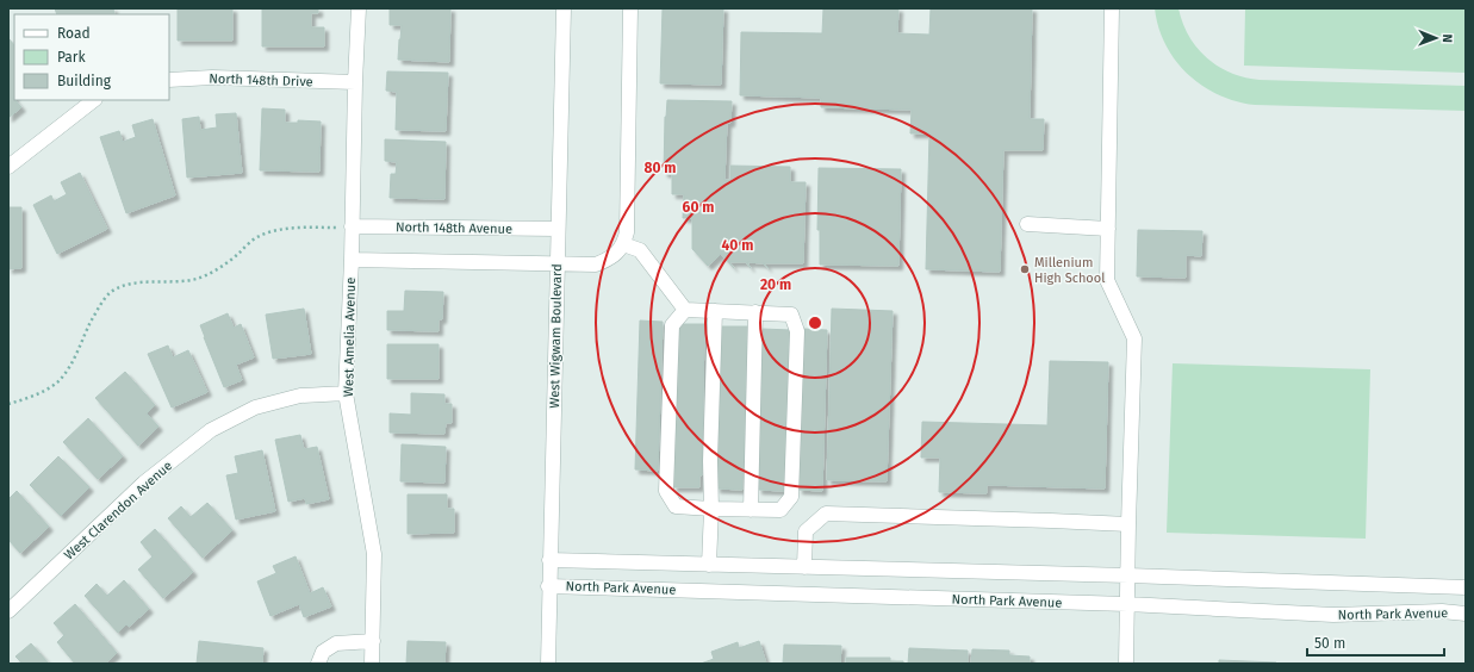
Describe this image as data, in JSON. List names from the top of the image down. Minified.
{"streets":{"street":["North 148th Drive","North 148th Avenue","West Wigwam Boulevard","West Amelia Avenue","West Clarendon Avenue","North Park Avenue"]},"crossings":[["North 148th Drive","West Amelia Avenue"],["North 148th Avenue","West Wigwam Boulevard"],["North 148th Avenue","West Amelia Avenue"],["West Wigwam Boulevard","North Park Avenue"],["West Amelia Avenue","West Clarendon Avenue"]],"places":["Millenium High School"],"legend":["Road","Park","Building"],"scale_bar":"50 m","north":"right","rings":["80 m","60 m","40 m","20 m"]}
